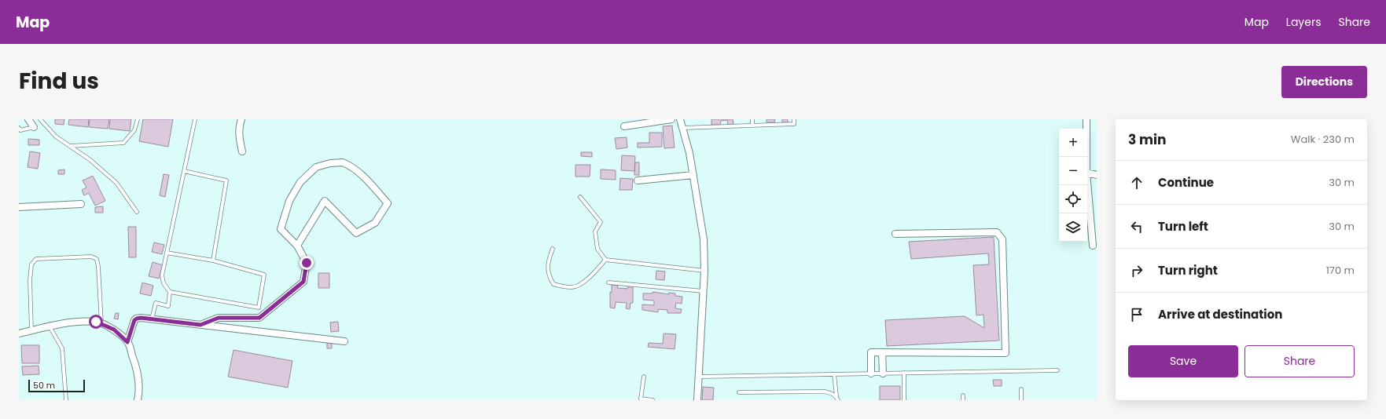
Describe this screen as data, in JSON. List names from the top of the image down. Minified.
{"scale_bar":"50 m","page":{"header":"Map","nav":["Map","Layers","Share"],"title":"Find us","buttons":["Directions",["Save","Share"]],"heading":["3 min","Walk · 230 m"],"map_buttons":["+","−"],"list":[["Continue","30 m"],["Turn left","30 m"],["Turn right","170 m"],"Arrive at destination"],"scale":"50 m"}}
